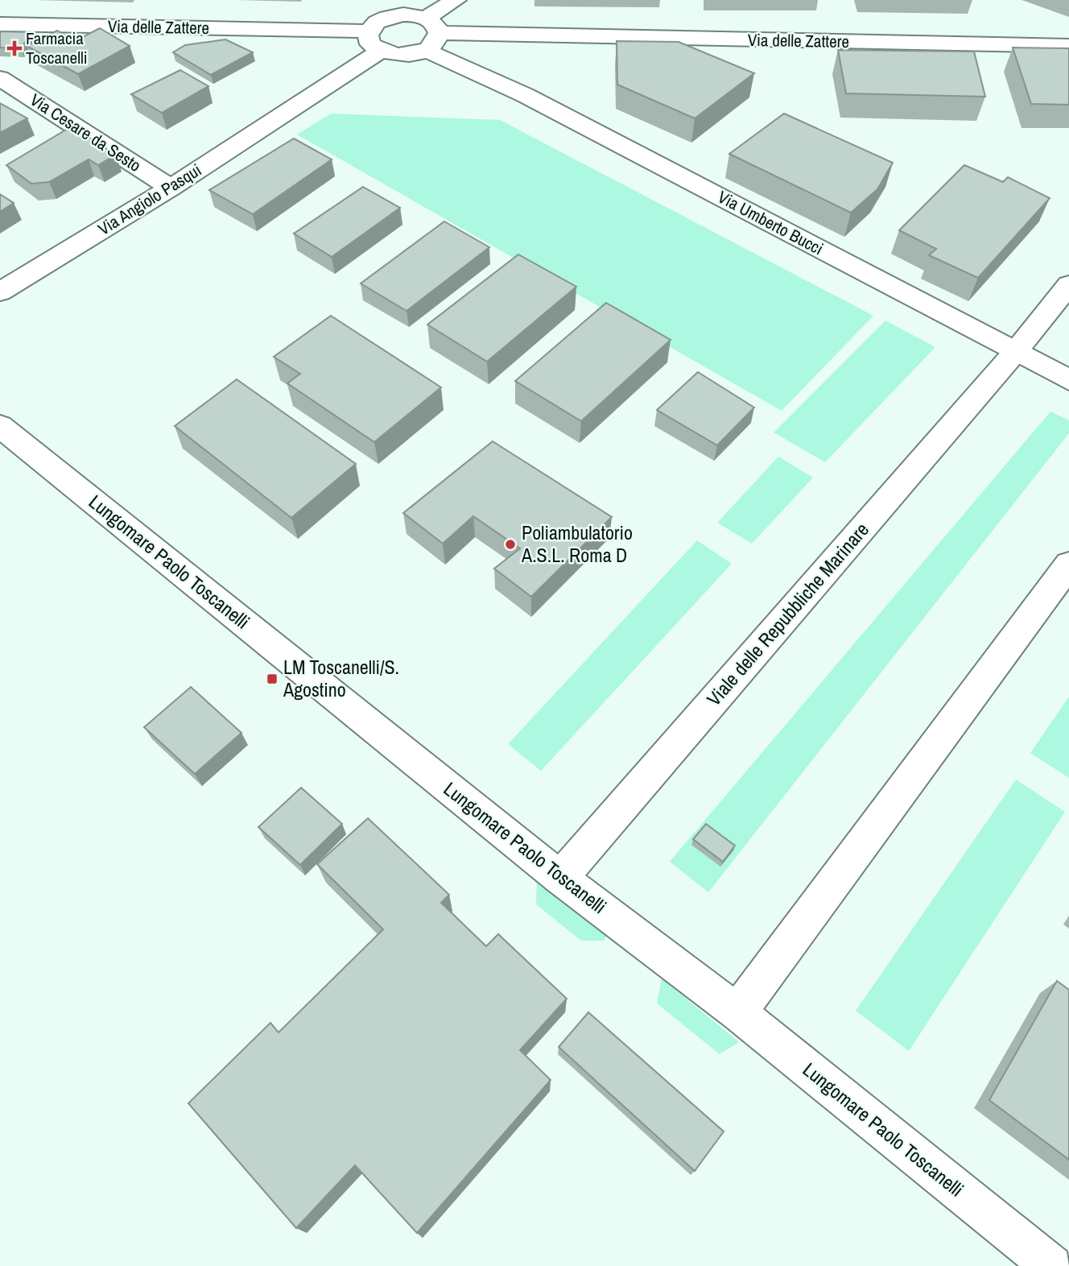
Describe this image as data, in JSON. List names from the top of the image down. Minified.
{"streets":{"street":["Via delle Zattere","Via Cesare da Sesto","Via Angiolo Pasqui","Via Umberto Bucci","Lungomare Paolo Toscanelli","Viale delle Repubbliche Marinare"]},"crossings":[["Via delle Zattere","Via Umberto Bucci"],["Via Cesare da Sesto","Via Angiolo Pasqui"],["Via Umberto Bucci","Viale delle Repubbliche Marinare"],["Lungomare Paolo Toscanelli","Viale delle Repubbliche Marinare"]],"places":{"health":["Farmacia Toscanelli"],"other":["Poliambulatorio A.S.L. Roma D"],"transit":["LM Toscanelli/S. Agostino"]}}
